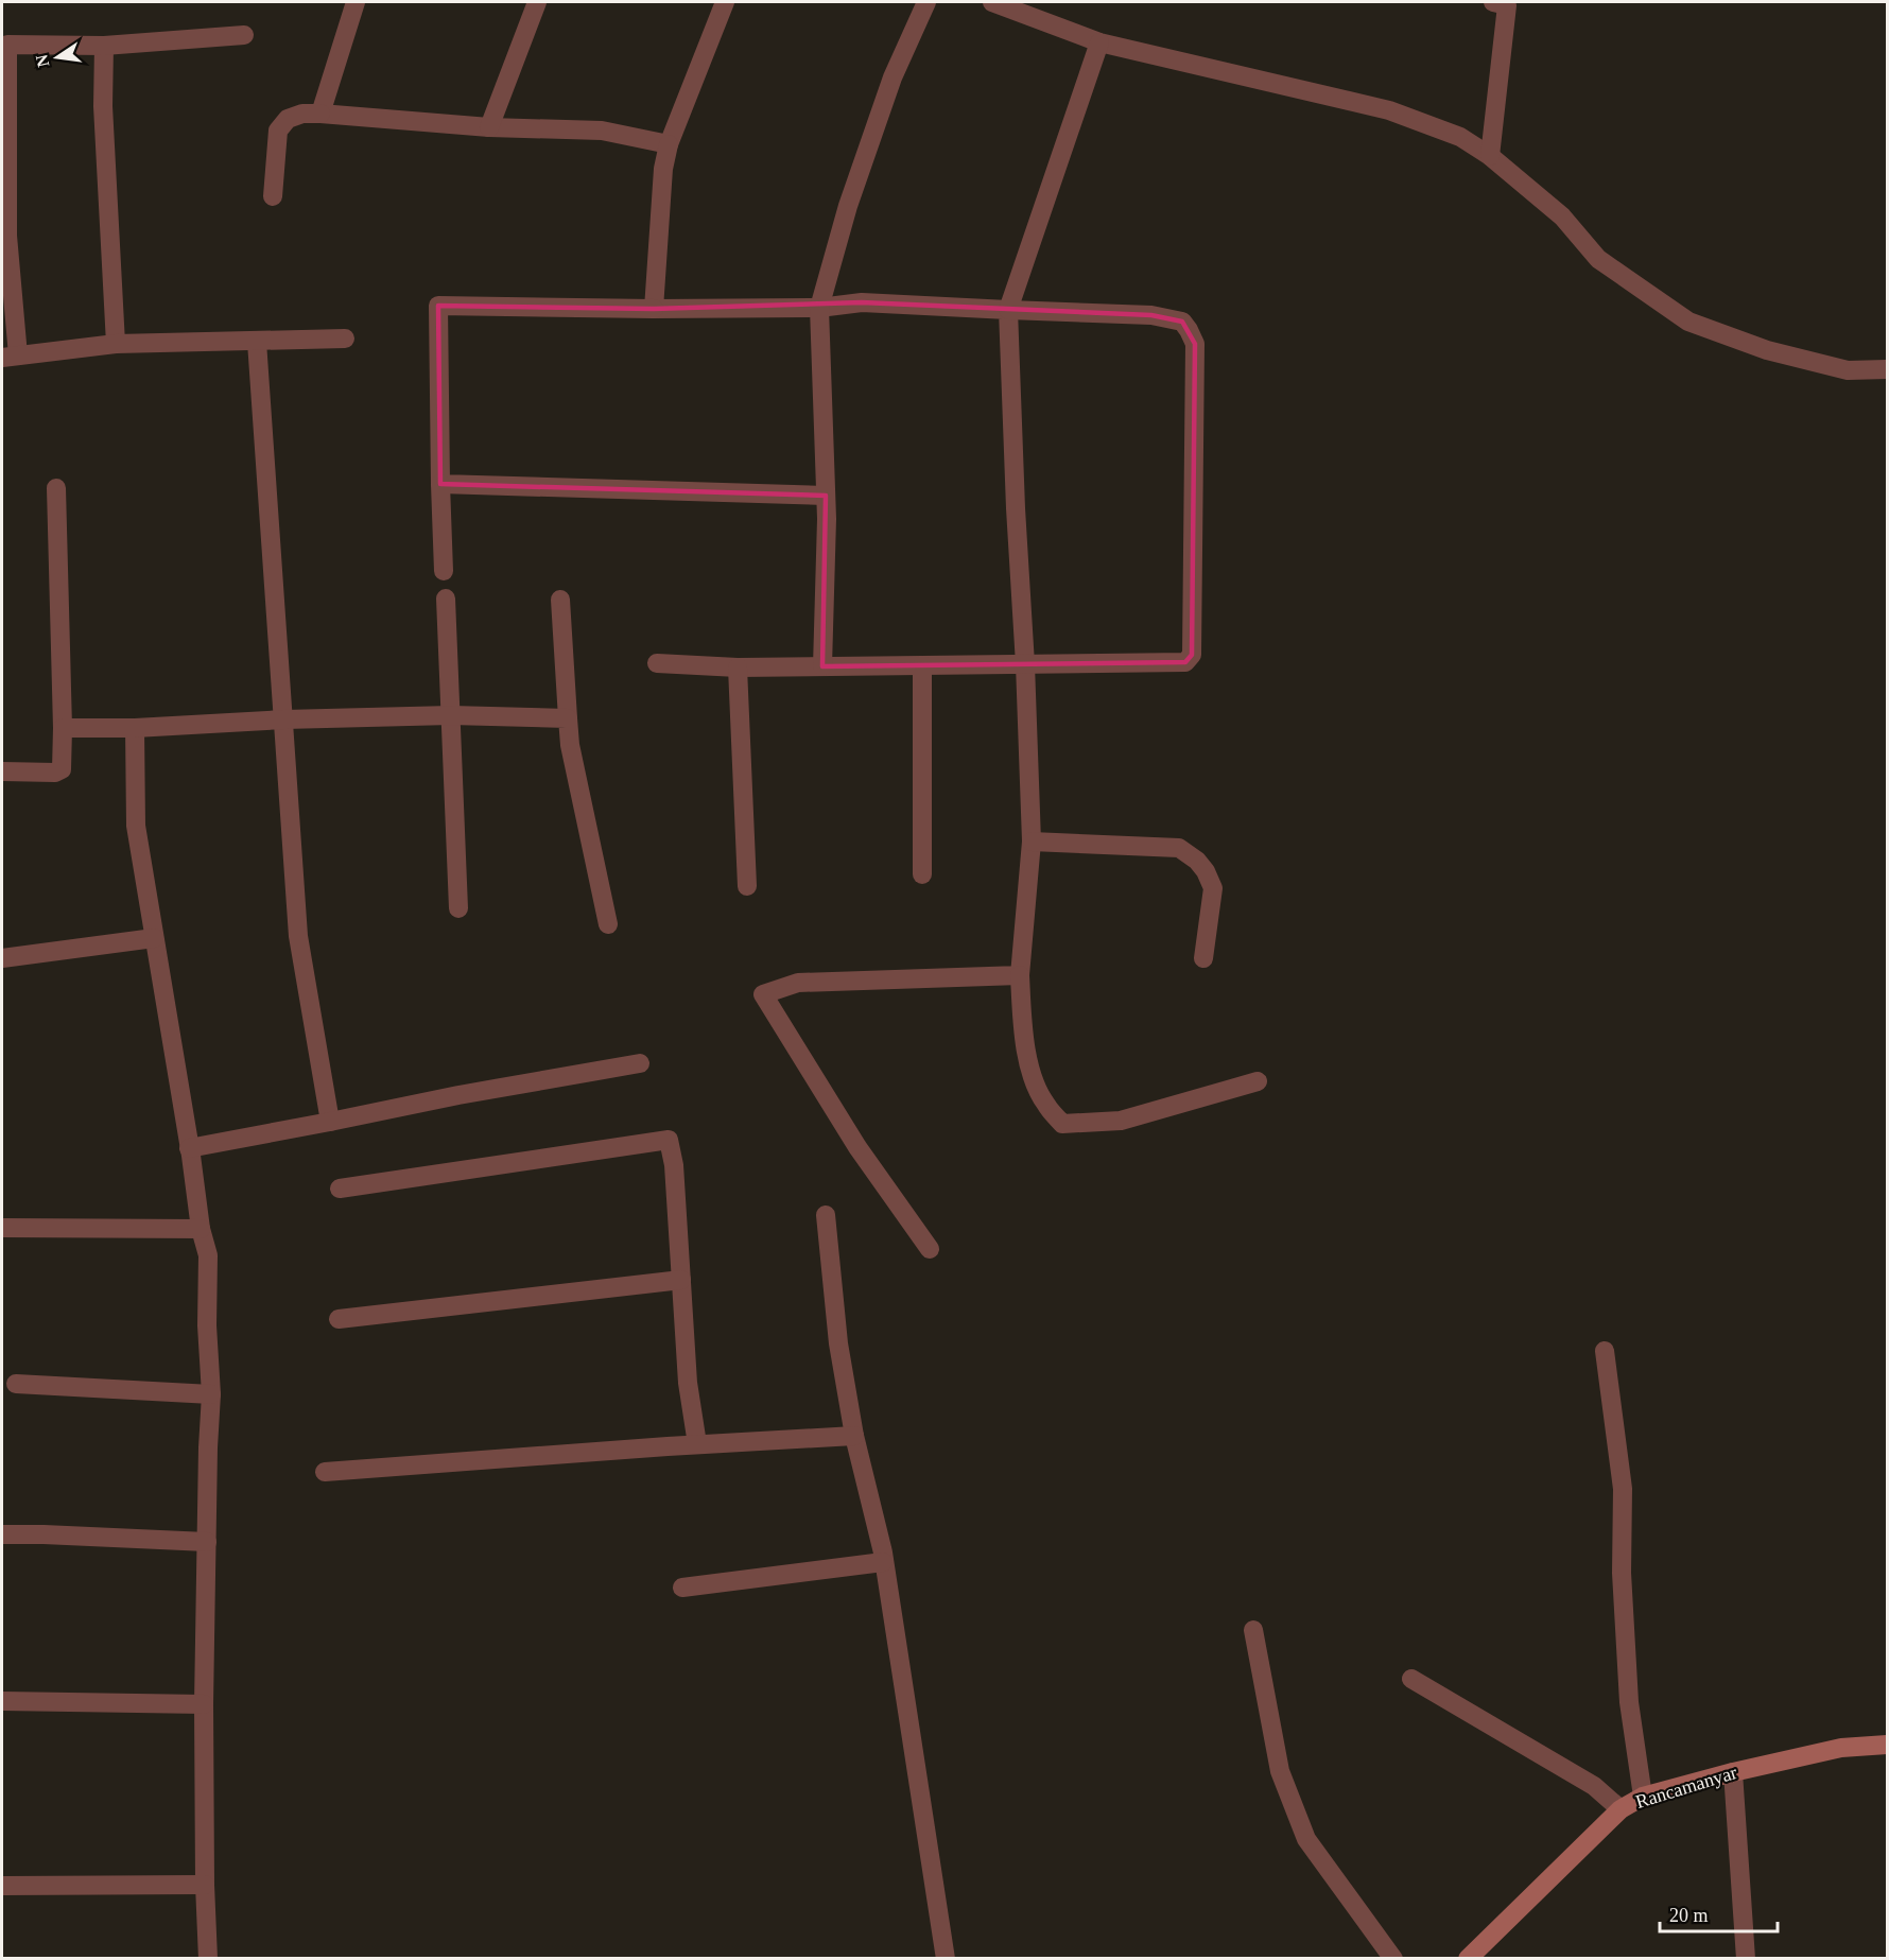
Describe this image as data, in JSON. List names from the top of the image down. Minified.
{"streets":{"street":["Rancamanyar"]},"scale_bar":"20 m","north":"left"}
